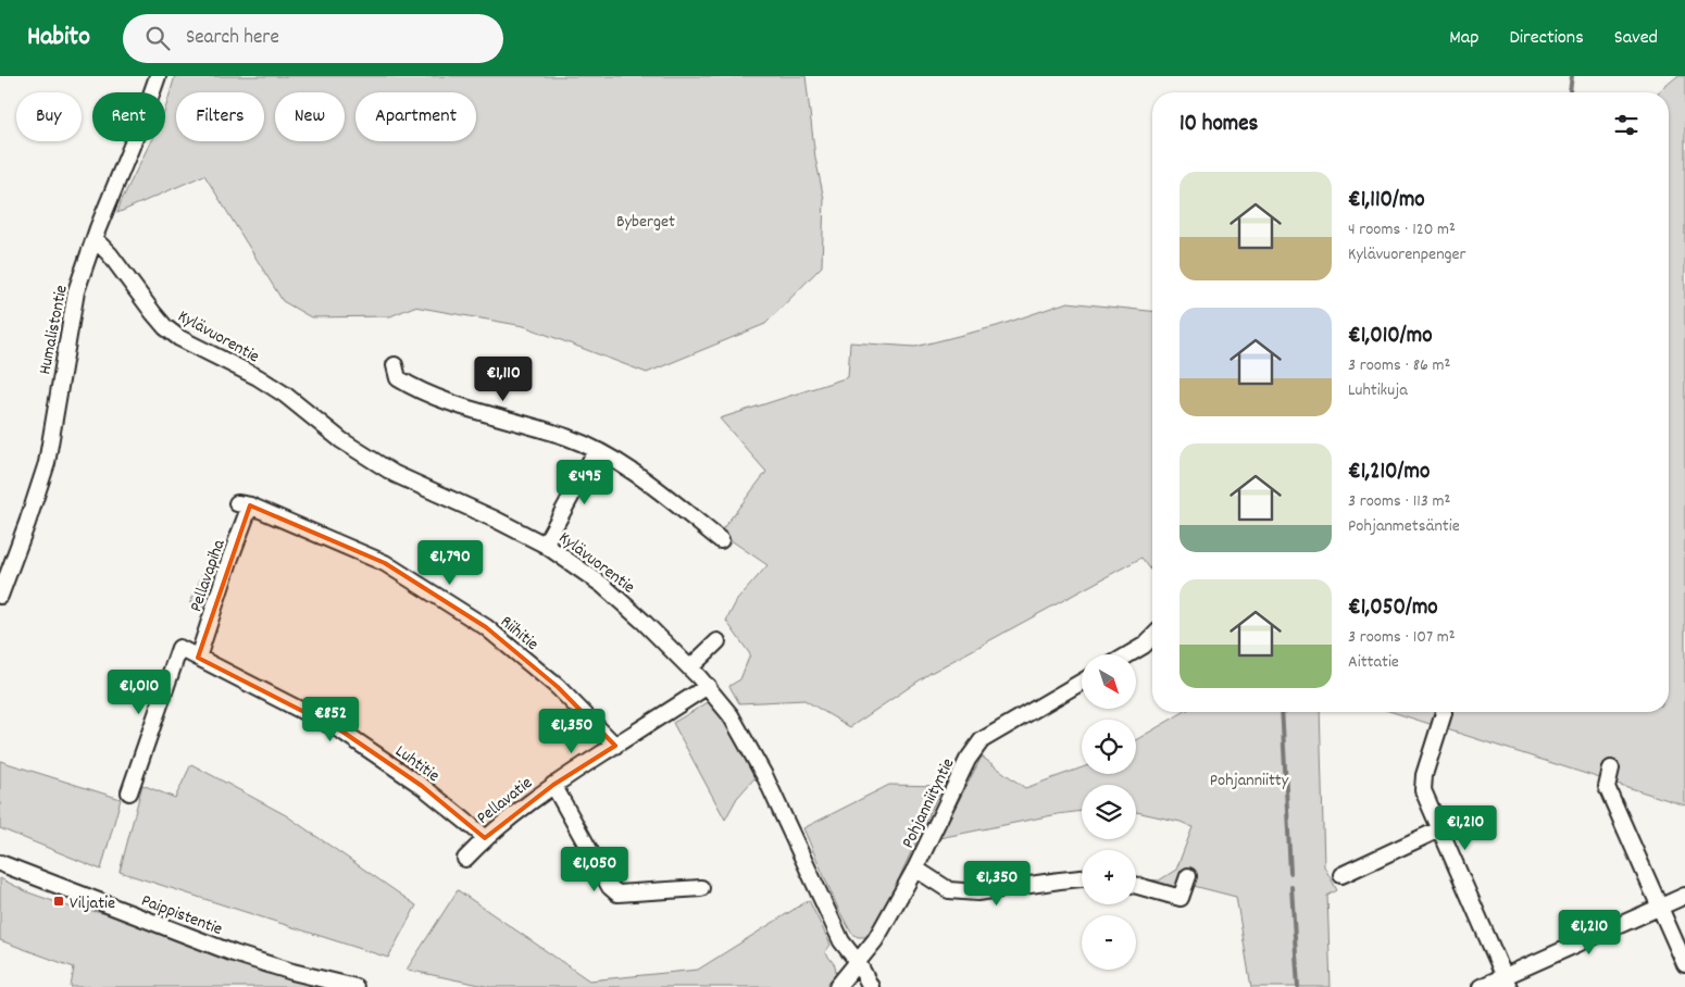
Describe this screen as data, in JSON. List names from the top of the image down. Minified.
{"streets":{"street":["Humalistontie","Kylävuorentie","Pellavapiha","Riihitie","Luhtitie","Pellavatie","Pohjanniityntie","Paippistentie"]},"crossings":[["Humalistontie","Kylävuorentie"],["Kylävuorentie","Pellavatie"],["Kylävuorentie","Pohjanniityntie"],["Pellavapiha","Riihitie"],["Pellavapiha","Luhtitie"],["Riihitie","Pellavatie"],["Luhtitie","Pellavatie"]],"parks":["Byberget","Pohjanniitty"],"places":{"transit":["Viljatie"]},"north":"bottom right","page":{"header":"Habito","search":"Search here","nav":["Map","Directions","Saved"],"chip":["Buy","Rent","Filters","New","Apartment"],"heading":"10 homes","list":[{"name":"€1,110/mo","note":"4 rooms · 120 m² · Kylävuorenpenger"},{"name":"€1,010/mo","note":"3 rooms · 86 m² · Luhtikuja"},{"name":"€1,210/mo","note":"3 rooms · 113 m² · Pohjanmetsäntie"},{"name":"€1,050/mo","note":"3 rooms · 107 m² · Aittatie"}],"price":["€1,110","€495","€1,790","€1,010","€852","€1,350","€1,210","€1,050","€1,350","€1,210"],"map_buttons":["+","−"]}}
